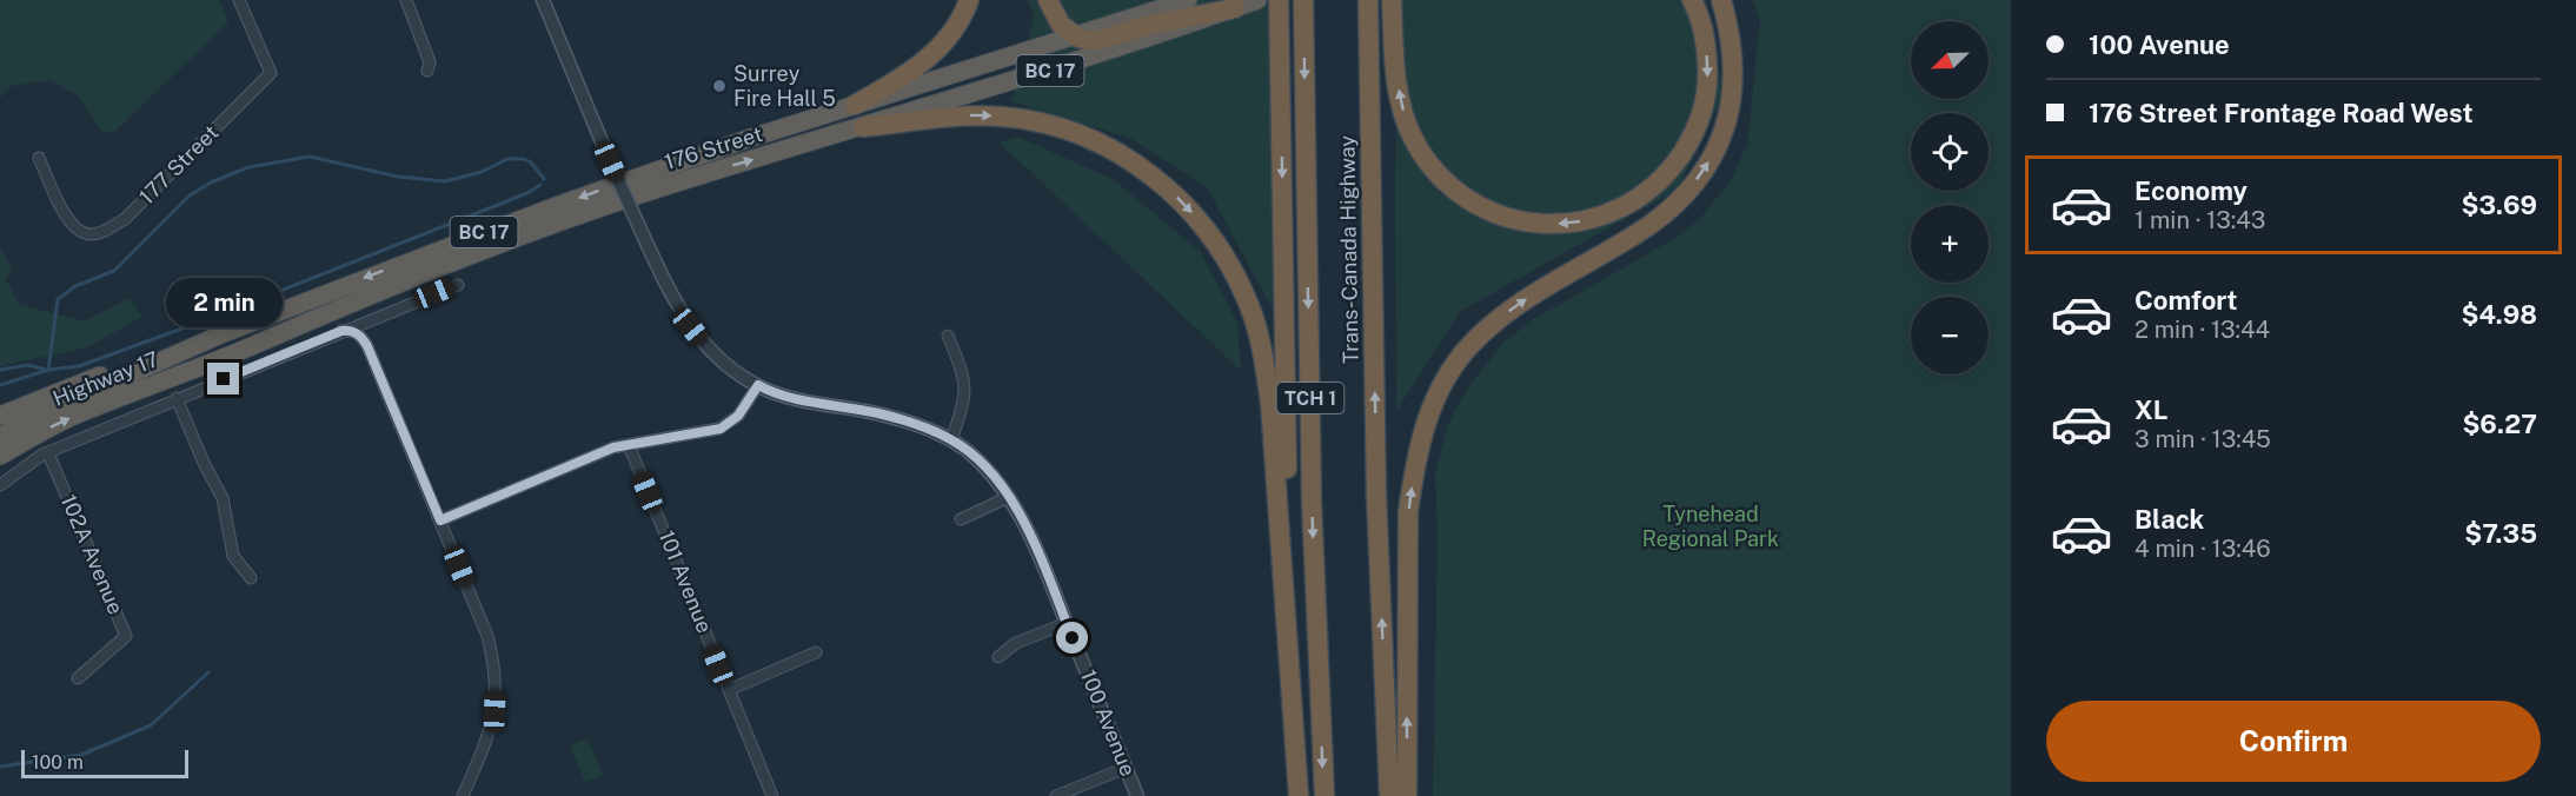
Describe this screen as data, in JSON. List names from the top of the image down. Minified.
{"streets":{"highway":["BC 17","176 Street","Trans-Canada Highway","Highway 17","TCH 1"],"street":["177 Street","102A Avenue","101 Avenue","100 Avenue"]},"crossings":[["176 Street","Highway 17"]],"parks":["Tynehead Regional Park"],"places":["Surrey Fire Hall 5"],"scale_bar":"100 m","north":"bottom left","page":{"banner":["100 Avenue","176 Street Frontage Road West"],"map_buttons":["+","−"],"list":[{"name":"Economy","note":"1 min · 13:43","value":"$3.69"},{"name":"Comfort","note":"2 min · 13:44","value":"$4.98"},{"name":"XL","note":"3 min · 13:45","value":"$6.27"},{"name":"Black","note":"4 min · 13:46","value":"$7.35"}],"bubble":"2 min","buttons":"Confirm","scale":"100 m"}}
